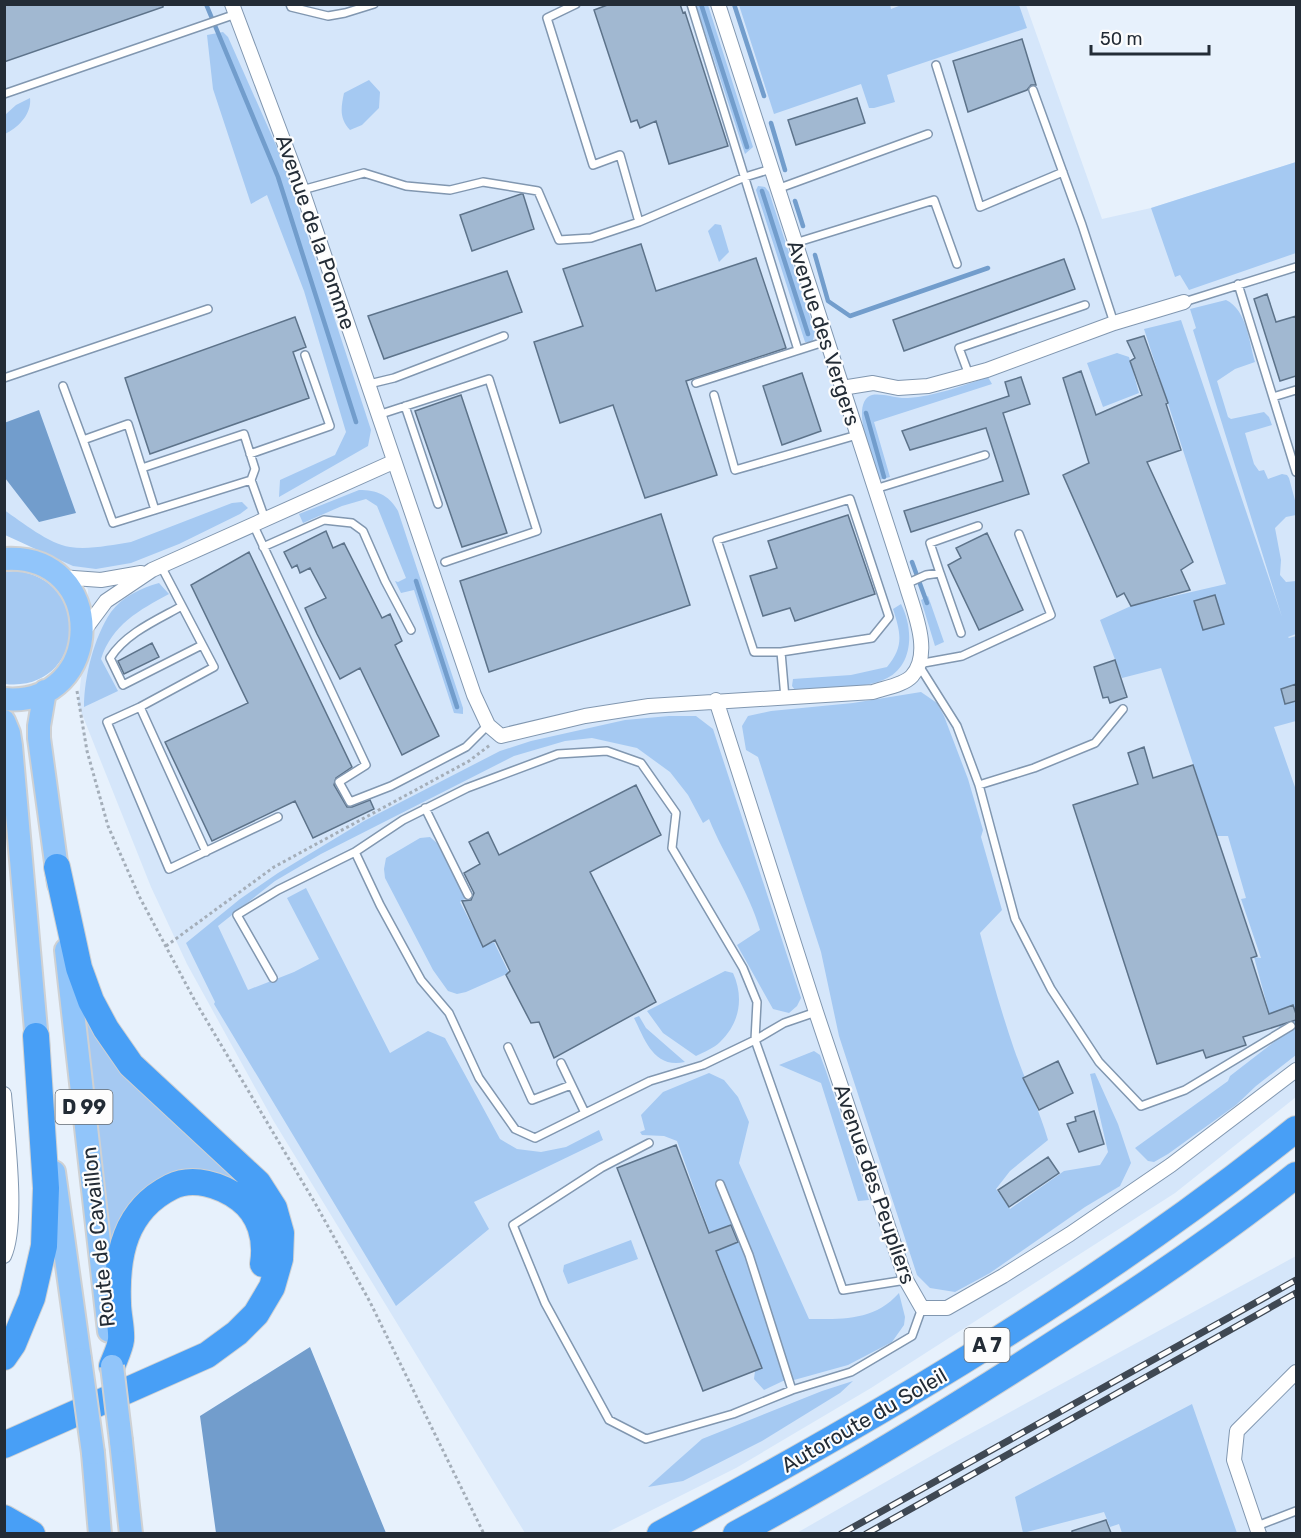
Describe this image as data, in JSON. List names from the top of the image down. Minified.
{"streets":{"highway":["A 7","Autoroute du Soleil"],"main road":["D 99","Route de Cavaillon"],"street":["Avenue de la Pomme","Avenue des Vergers","Avenue des Peupliers"]},"scale_bar":"50 m"}
